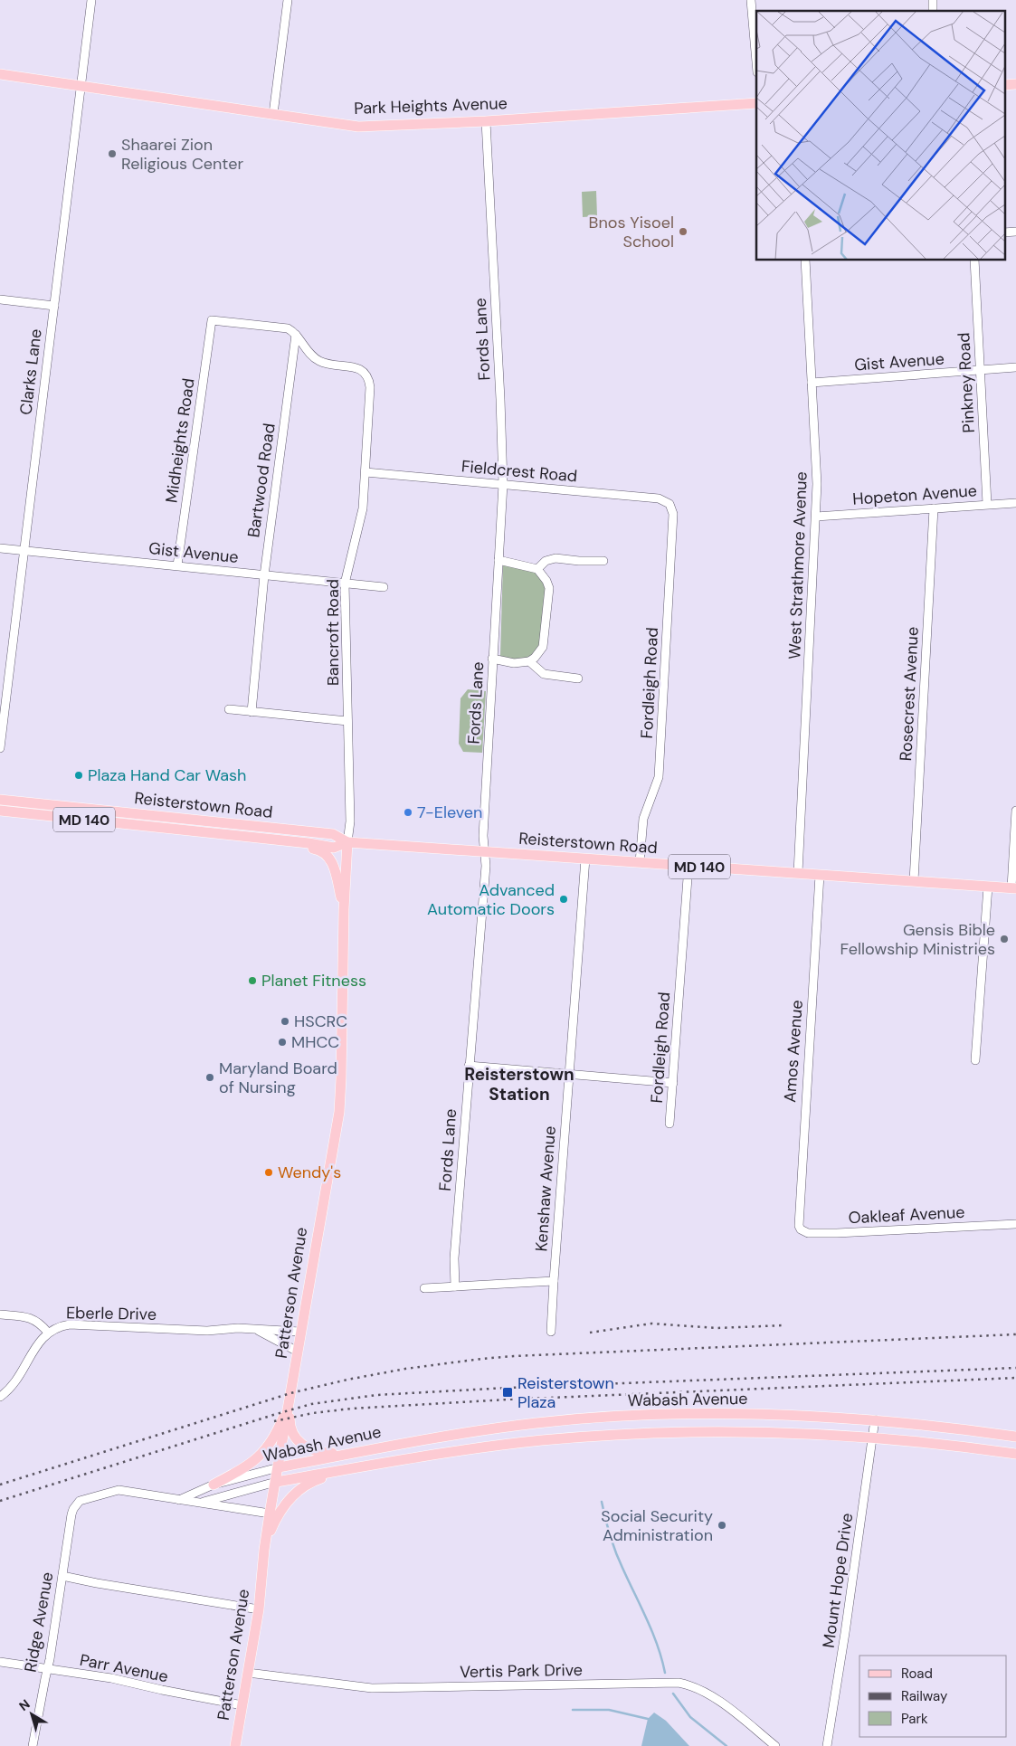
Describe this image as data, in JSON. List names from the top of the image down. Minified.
{"streets":{"main road":["Park Heights Avenue","Reisterstown Road","MD 140","Patterson Avenue","Wabash Avenue"],"street":["Fords Lane","Gist Avenue","Clarks Lane","Pinkney Road","Midheights Road","Fieldcrest Road","Bartwood Road","Hopeton Avenue","West Strathmore Avenue","Bancroft Road","Fordleigh Road","Rosecrest Avenue","Amos Avenue","Kenshaw Avenue","Oakleaf Avenue","Eberle Drive","Mount Hope Drive","Ridge Avenue","Parr Avenue","Vertis Park Drive"]},"crossings":[["Park Heights Avenue","Fords Lane"],["Park Heights Avenue","Clarks Lane"],["Fords Lane","Fieldcrest Road"],["Fords Lane","Reisterstown Road"],["Gist Avenue","Clarks Lane"],["Gist Avenue","Pinkney Road"],["Gist Avenue","Midheights Road"],["Gist Avenue","Bartwood Road"],["Gist Avenue","West Strathmore Avenue"],["Gist Avenue","Bancroft Road"],["Pinkney Road","Hopeton Avenue"],["Midheights Road","Bartwood Road"],["Midheights Road","Bancroft Road"],["Fieldcrest Road","Bancroft Road"],["Fieldcrest Road","Fordleigh Road"],["Bartwood Road","Bancroft Road"],["Hopeton Avenue","West Strathmore Avenue"],["Hopeton Avenue","Rosecrest Avenue"],["West Strathmore Avenue","Reisterstown Road"],["Bancroft Road","Reisterstown Road"],["Bancroft Road","Patterson Avenue"],["Fordleigh Road","Reisterstown Road"],["Rosecrest Avenue","Reisterstown Road"],["Reisterstown Road","Amos Avenue"],["Reisterstown Road","Kenshaw Avenue"],["Reisterstown Road","Patterson Avenue"],["Amos Avenue","Oakleaf Avenue"],["Patterson Avenue","Eberle Drive"],["Patterson Avenue","Wabash Avenue"],["Patterson Avenue","Parr Avenue"],["Patterson Avenue","Vertis Park Drive"],["Wabash Avenue","Mount Hope Drive"],["Wabash Avenue","Ridge Avenue"],["Ridge Avenue","Parr Avenue"]],"districts":["Reisterstown Station"],"places":{"other":["Shaarei Zion Religious Center","Bnos Yisoel School","Plaza Hand Car Wash","7-Eleven","Advanced Automatic Doors","Gensis Bible Fellowship Ministries","Planet Fitness","HSCRC","MHCC","Maryland Board of Nursing","Wendy's","Social Security Administration"],"transit":["Reisterstown Plaza"]},"legend":["Road","Railway","Park"],"north":"top left"}
